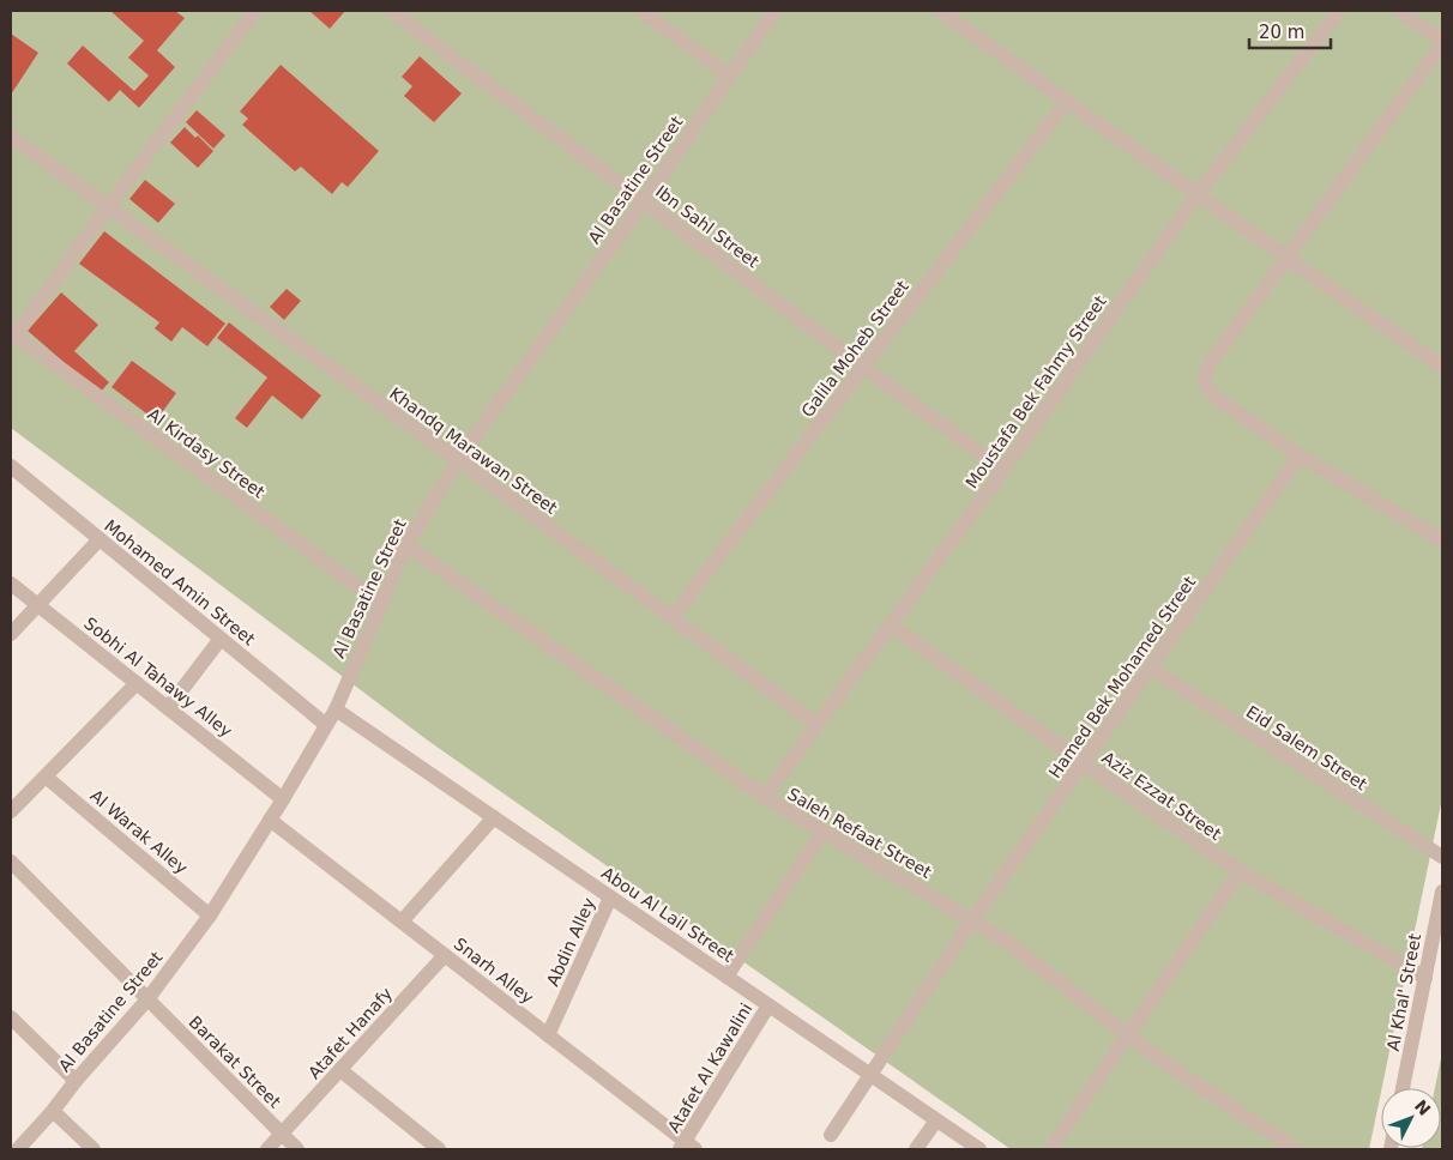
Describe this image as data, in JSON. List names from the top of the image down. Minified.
{"streets":{"street":["Al Basatine Street","Ibn Sahl Street","Galila Moheb Street","Moustafa Bek Fahmy Street","Khandq Marawan Street","Al Kirdasy Street","Mohamed Amin Street","Sobhi Al Tahawy Alley","Hamed Bek Mohamed Street","Eid Salem Street","Aziz Ezzat Street","Al Warak Alley","Saleh Refaat Street","Abou Al Lail Street","Abdin Alley","Snarh Alley","Al Khal' Street","Atafet Hanafy","Barakat Street","Atafet Al Kawalini"]},"crossings":[["Al Basatine Street","Ibn Sahl Street"],["Al Basatine Street","Khandq Marawan Street"],["Al Basatine Street","Al Kirdasy Street"],["Al Basatine Street","Mohamed Amin Street"],["Al Basatine Street","Sobhi Al Tahawy Alley"],["Al Basatine Street","Al Warak Alley"],["Al Basatine Street","Saleh Refaat Street"],["Al Basatine Street","Abou Al Lail Street"],["Al Basatine Street","Snarh Alley"],["Al Basatine Street","Barakat Street"],["Ibn Sahl Street","Galila Moheb Street"],["Ibn Sahl Street","Moustafa Bek Fahmy Street"],["Galila Moheb Street","Khandq Marawan Street"],["Moustafa Bek Fahmy Street","Khandq Marawan Street"],["Moustafa Bek Fahmy Street","Aziz Ezzat Street"],["Moustafa Bek Fahmy Street","Saleh Refaat Street"],["Hamed Bek Mohamed Street","Eid Salem Street"],["Hamed Bek Mohamed Street","Aziz Ezzat Street"],["Hamed Bek Mohamed Street","Saleh Refaat Street"],["Hamed Bek Mohamed Street","Abou Al Lail Street"],["Aziz Ezzat Street","Al Khal' Street"],["Abou Al Lail Street","Abdin Alley"],["Abou Al Lail Street","Atafet Al Kawalini"],["Abdin Alley","Snarh Alley"],["Snarh Alley","Atafet Hanafy"],["Snarh Alley","Atafet Al Kawalini"],["Atafet Hanafy","Barakat Street"]],"scale_bar":"20 m","north":"top right"}
